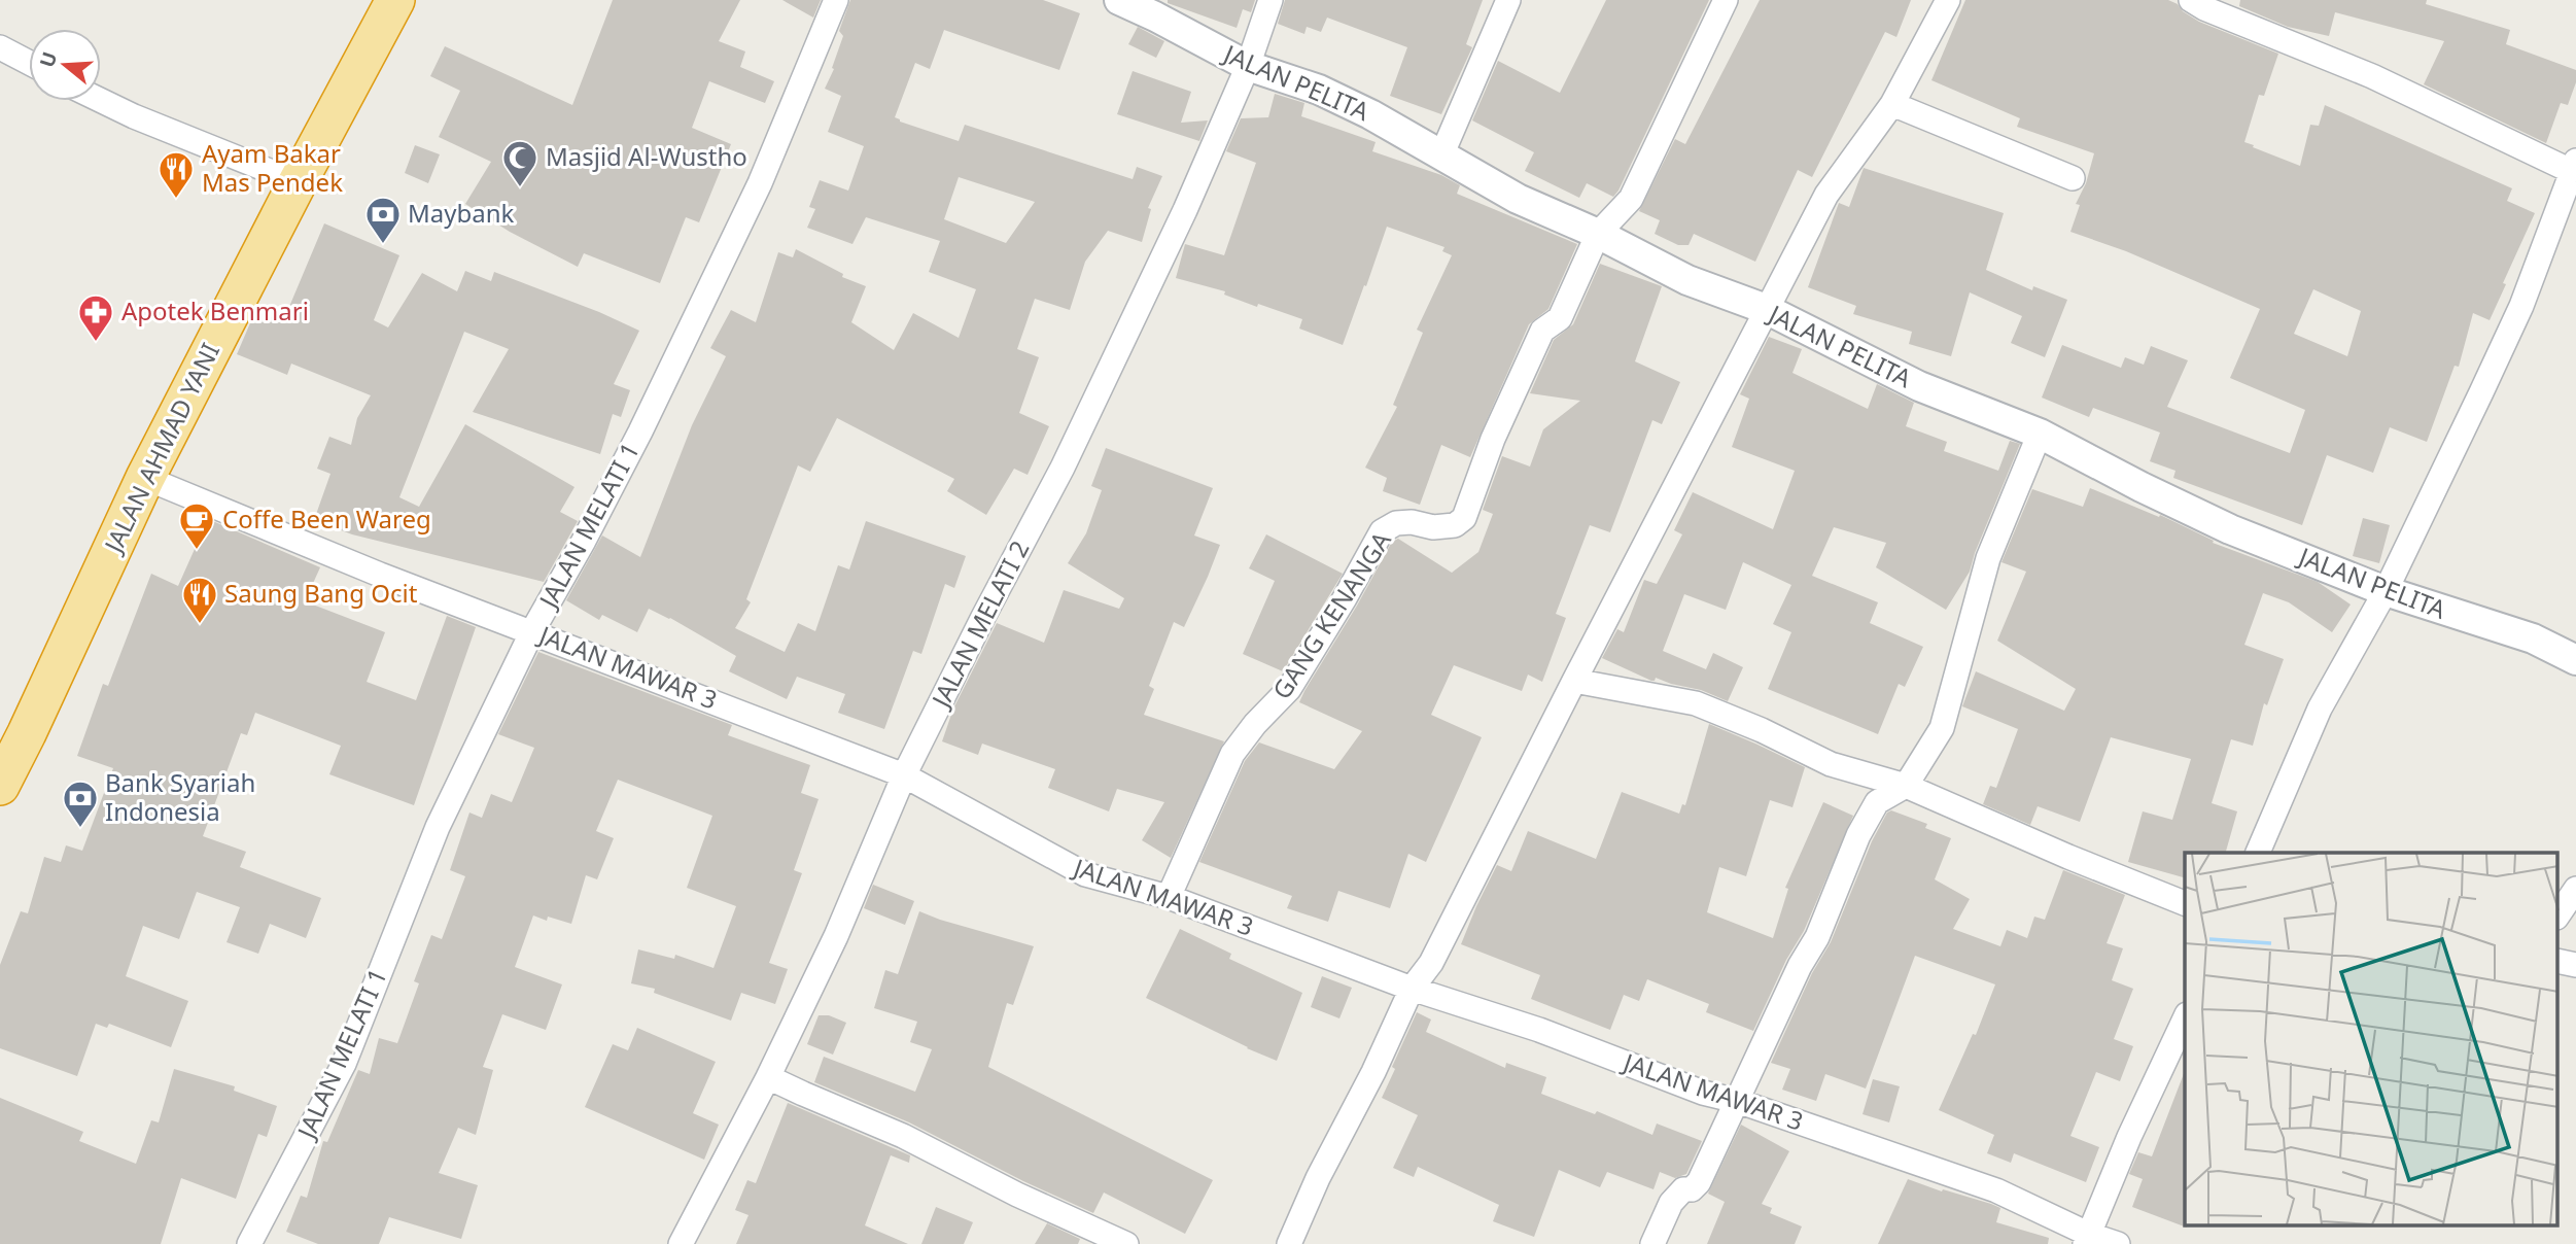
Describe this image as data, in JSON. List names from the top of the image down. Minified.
{"streets":{"highway":["JALAN AHMAD YANI"],"street":["JALAN PELITA","JALAN MELATI 1","GANG KENANGA","JALAN MELATI 2","JALAN MAWAR 3"]},"crossings":[["JALAN PELITA","GANG KENANGA"],["JALAN PELITA","JALAN MELATI 2"],["JALAN AHMAD YANI","JALAN MAWAR 3"],["JALAN MELATI 1","JALAN MAWAR 3"],["GANG KENANGA","JALAN MAWAR 3"],["JALAN MELATI 2","JALAN MAWAR 3"]],"places":{"mosque":["Masjid Al-Wustho"],"restaurant":["Ayam Bakar Mas Pendek","Saung Bang Ocit"],"bank":["Maybank","Bank Syariah Indonesia"],"pharmacy":["Apotek Benmari"],"cafe":["Coffe Been Wareg"]},"north":"left"}
